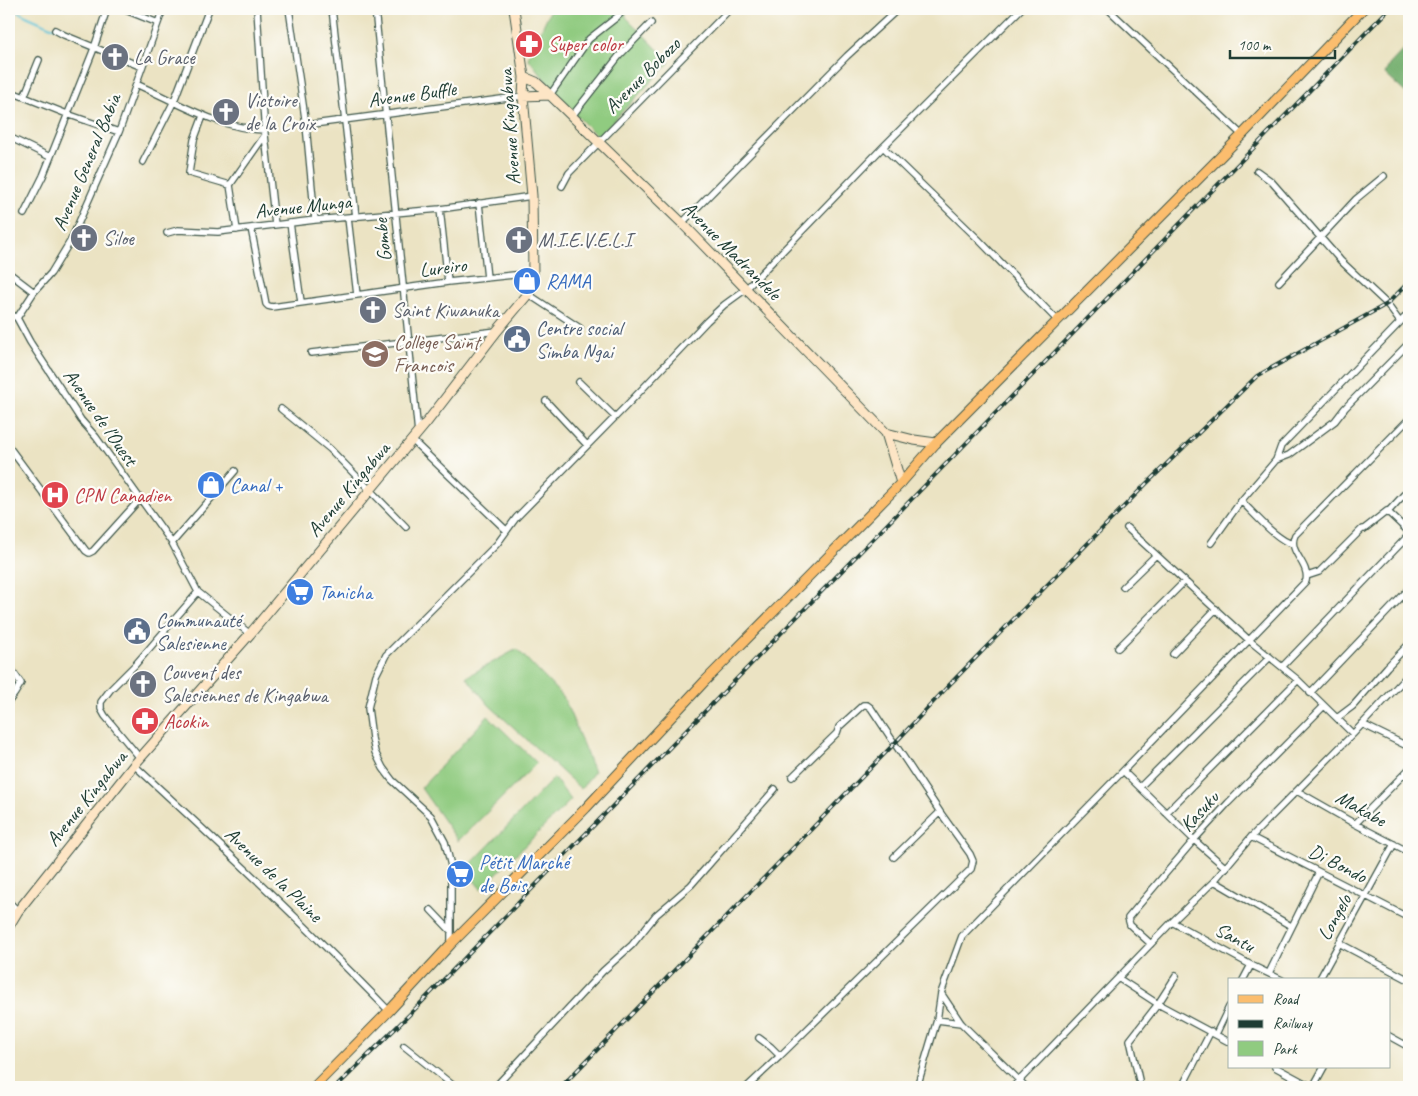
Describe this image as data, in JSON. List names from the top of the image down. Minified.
{"streets":{"street":["Avenue Bobozo","Avenue Buffle","Avenue Kingabwa","Avenue General Babia","Avenue Munga","Gombe","Avenue Madrandele","Lureiro","Avenue de l'Ouest","Makabe","Kasuku","Di Bondo","Avenue de la Plaine","Longelo","Santu"]},"crossings":[["Avenue Bobozo","Avenue Madrandele"],["Avenue Buffle","Avenue Kingabwa"],["Avenue Buffle","Gombe"],["Avenue Kingabwa","Avenue Munga"],["Avenue Kingabwa","Gombe"],["Avenue Kingabwa","Avenue Madrandele"],["Avenue Kingabwa","Lureiro"],["Avenue Kingabwa","Avenue de l'Ouest"],["Avenue Kingabwa","Avenue de la Plaine"],["Avenue General Babia","Avenue de l'Ouest"],["Avenue Munga","Gombe"],["Avenue Munga","Lureiro"],["Gombe","Lureiro"],["Avenue de l'Ouest","Avenue de la Plaine"],["Makabe","Longelo"],["Di Bondo","Longelo"]],"places":{"pharmacy":["Super color","Acokin"],"church":["La Grace","Victoire de la Croix","Siloe","M.I.E.V.E.L.I","Saint Kiwanuka","Couvent des Salesiennes de Kingabwa"],"shop":["RAMA","Canal +"],"public building":["Centre social Simba Ngai","Communauté Salesienne"],"school or university":["Collège Saint Francois"],"hospital":["CPN Canadien"],"supermarket":["Tanicha","Pétit Marché de Bois"]},"legend":["Road","Railway","Park"],"scale_bar":"100 m"}
